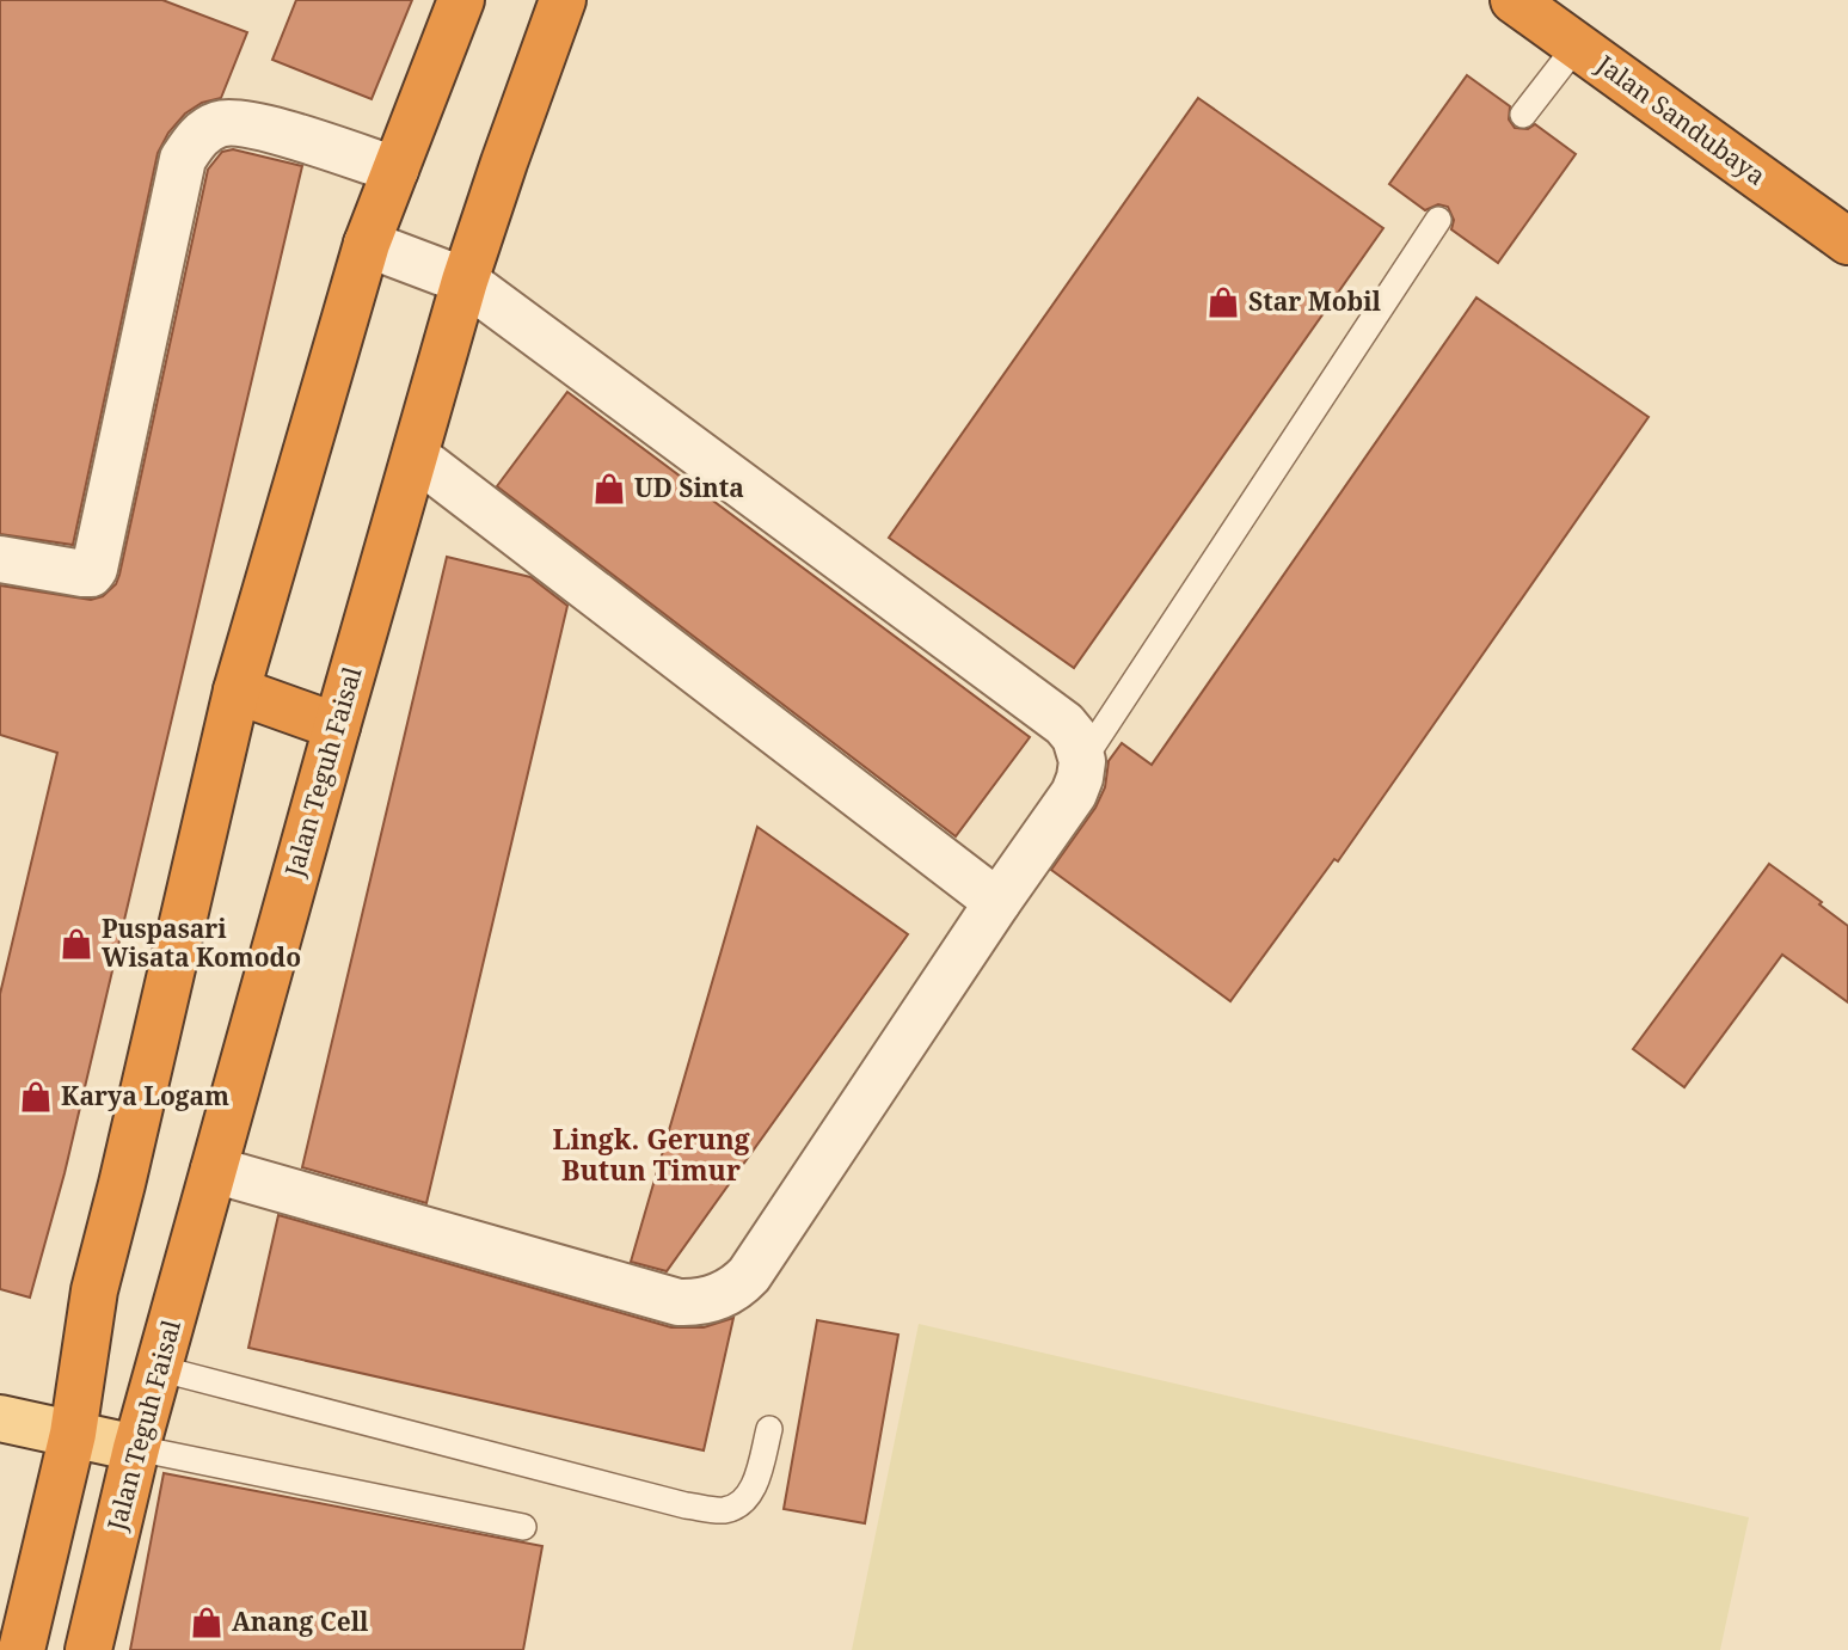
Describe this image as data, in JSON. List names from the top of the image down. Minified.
{"streets":{"highway":["Jalan Sandubaya","Jalan Teguh Faisal"]},"districts":["Lingk. Gerung Butun Timur"],"places":{"shop":["Star Mobil","UD Sinta","Puspasari Wisata Komodo","Karya Logam","Anang Cell"]}}
